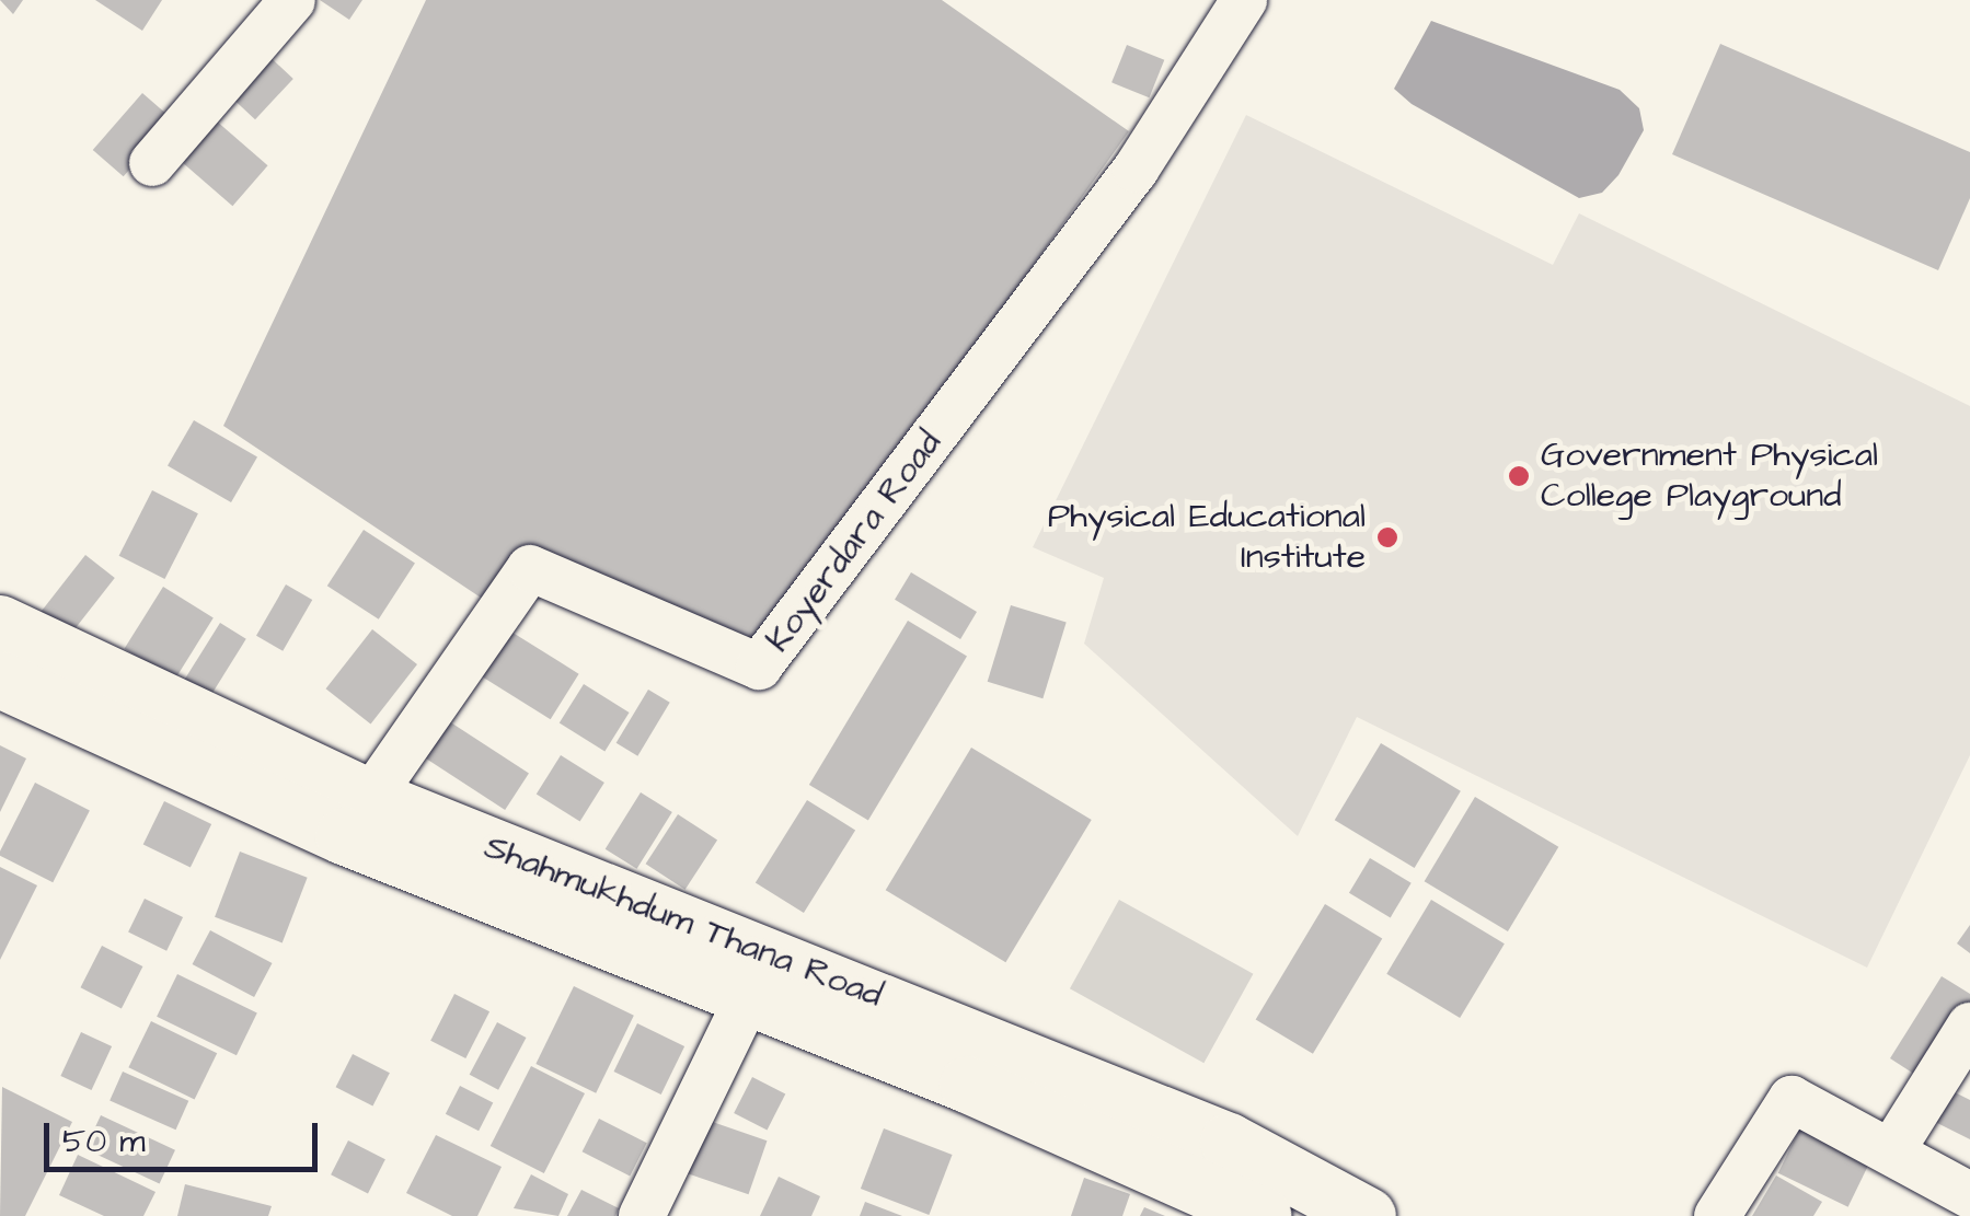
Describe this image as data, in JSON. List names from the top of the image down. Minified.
{"streets":{"main road":["Shahmukhdum Thana Road"],"street":["Koyerdara Road"]},"crossings":[["Koyerdara Road","Shahmukhdum Thana Road"]],"places":["Government Physical College Playground","Physical Educational Institute"],"scale_bar":"50 m"}
